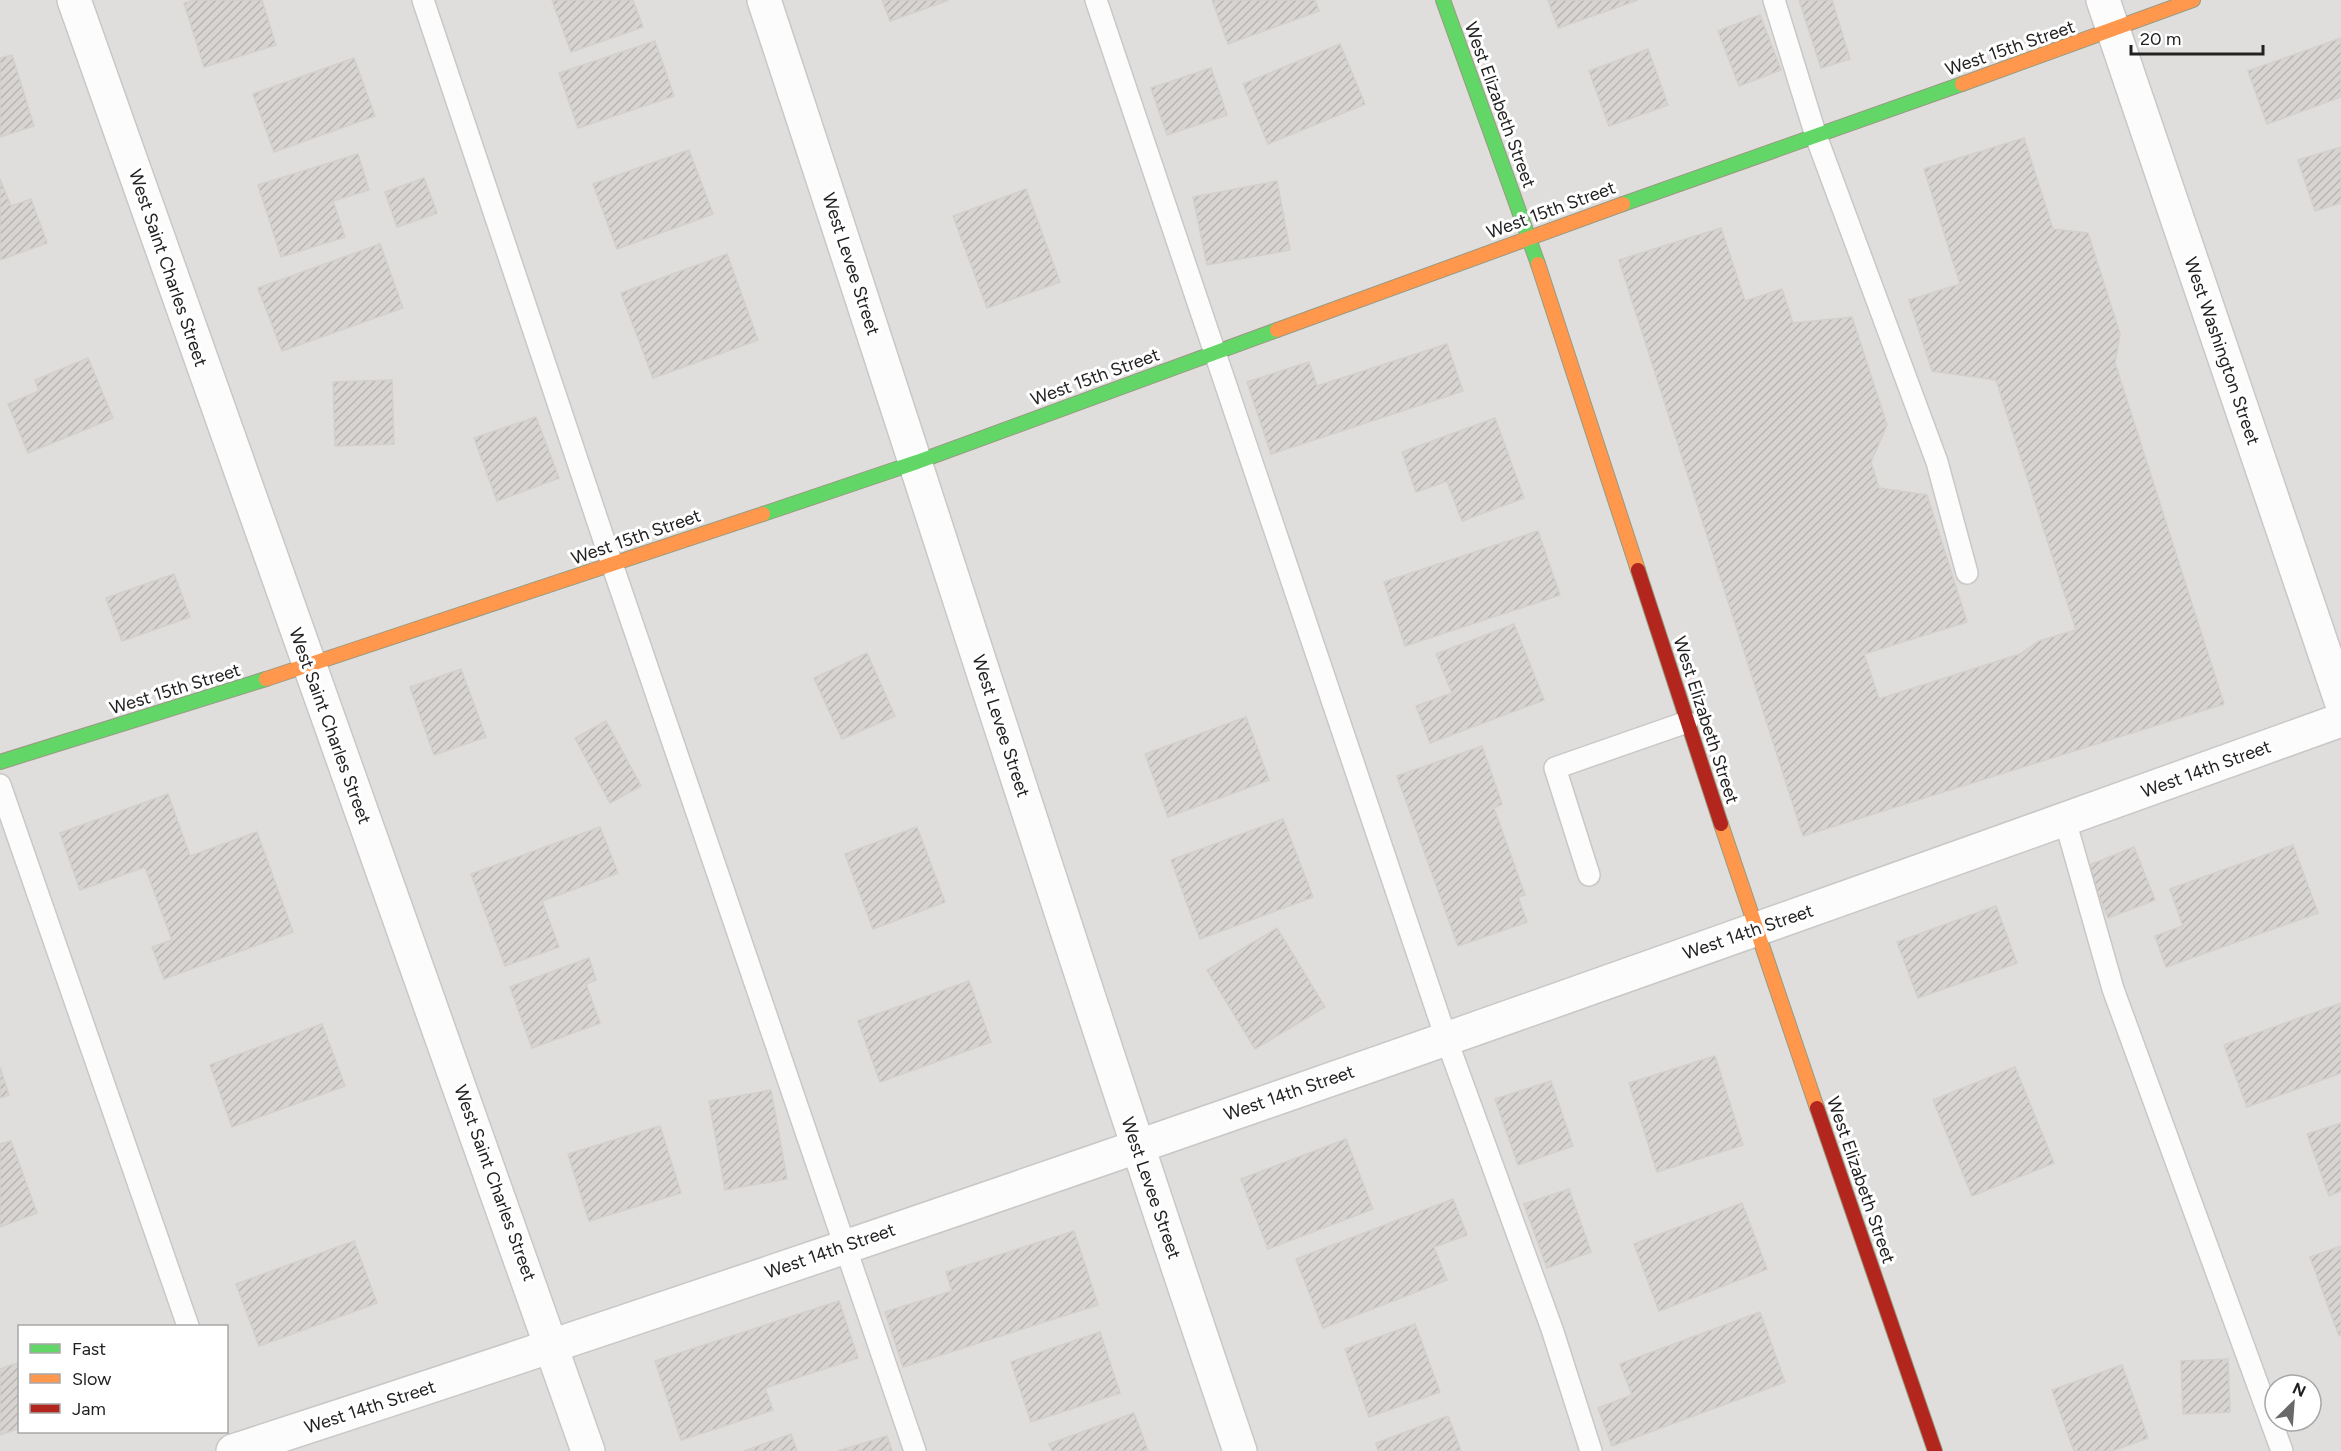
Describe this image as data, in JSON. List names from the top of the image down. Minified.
{"streets":{"street":["West 15th Street","West Elizabeth Street","West Levee Street","West Saint Charles Street","West Washington Street","West 14th Street"]},"crossings":[["West 15th Street","West Elizabeth Street"],["West 15th Street","West Levee Street"],["West 15th Street","West Saint Charles Street"],["West 15th Street","West Washington Street"],["West Elizabeth Street","West 14th Street"],["West Levee Street","West 14th Street"],["West Saint Charles Street","West 14th Street"]],"legend":["Fast","Slow","Jam"],"scale_bar":"20 m","north":"top right"}
